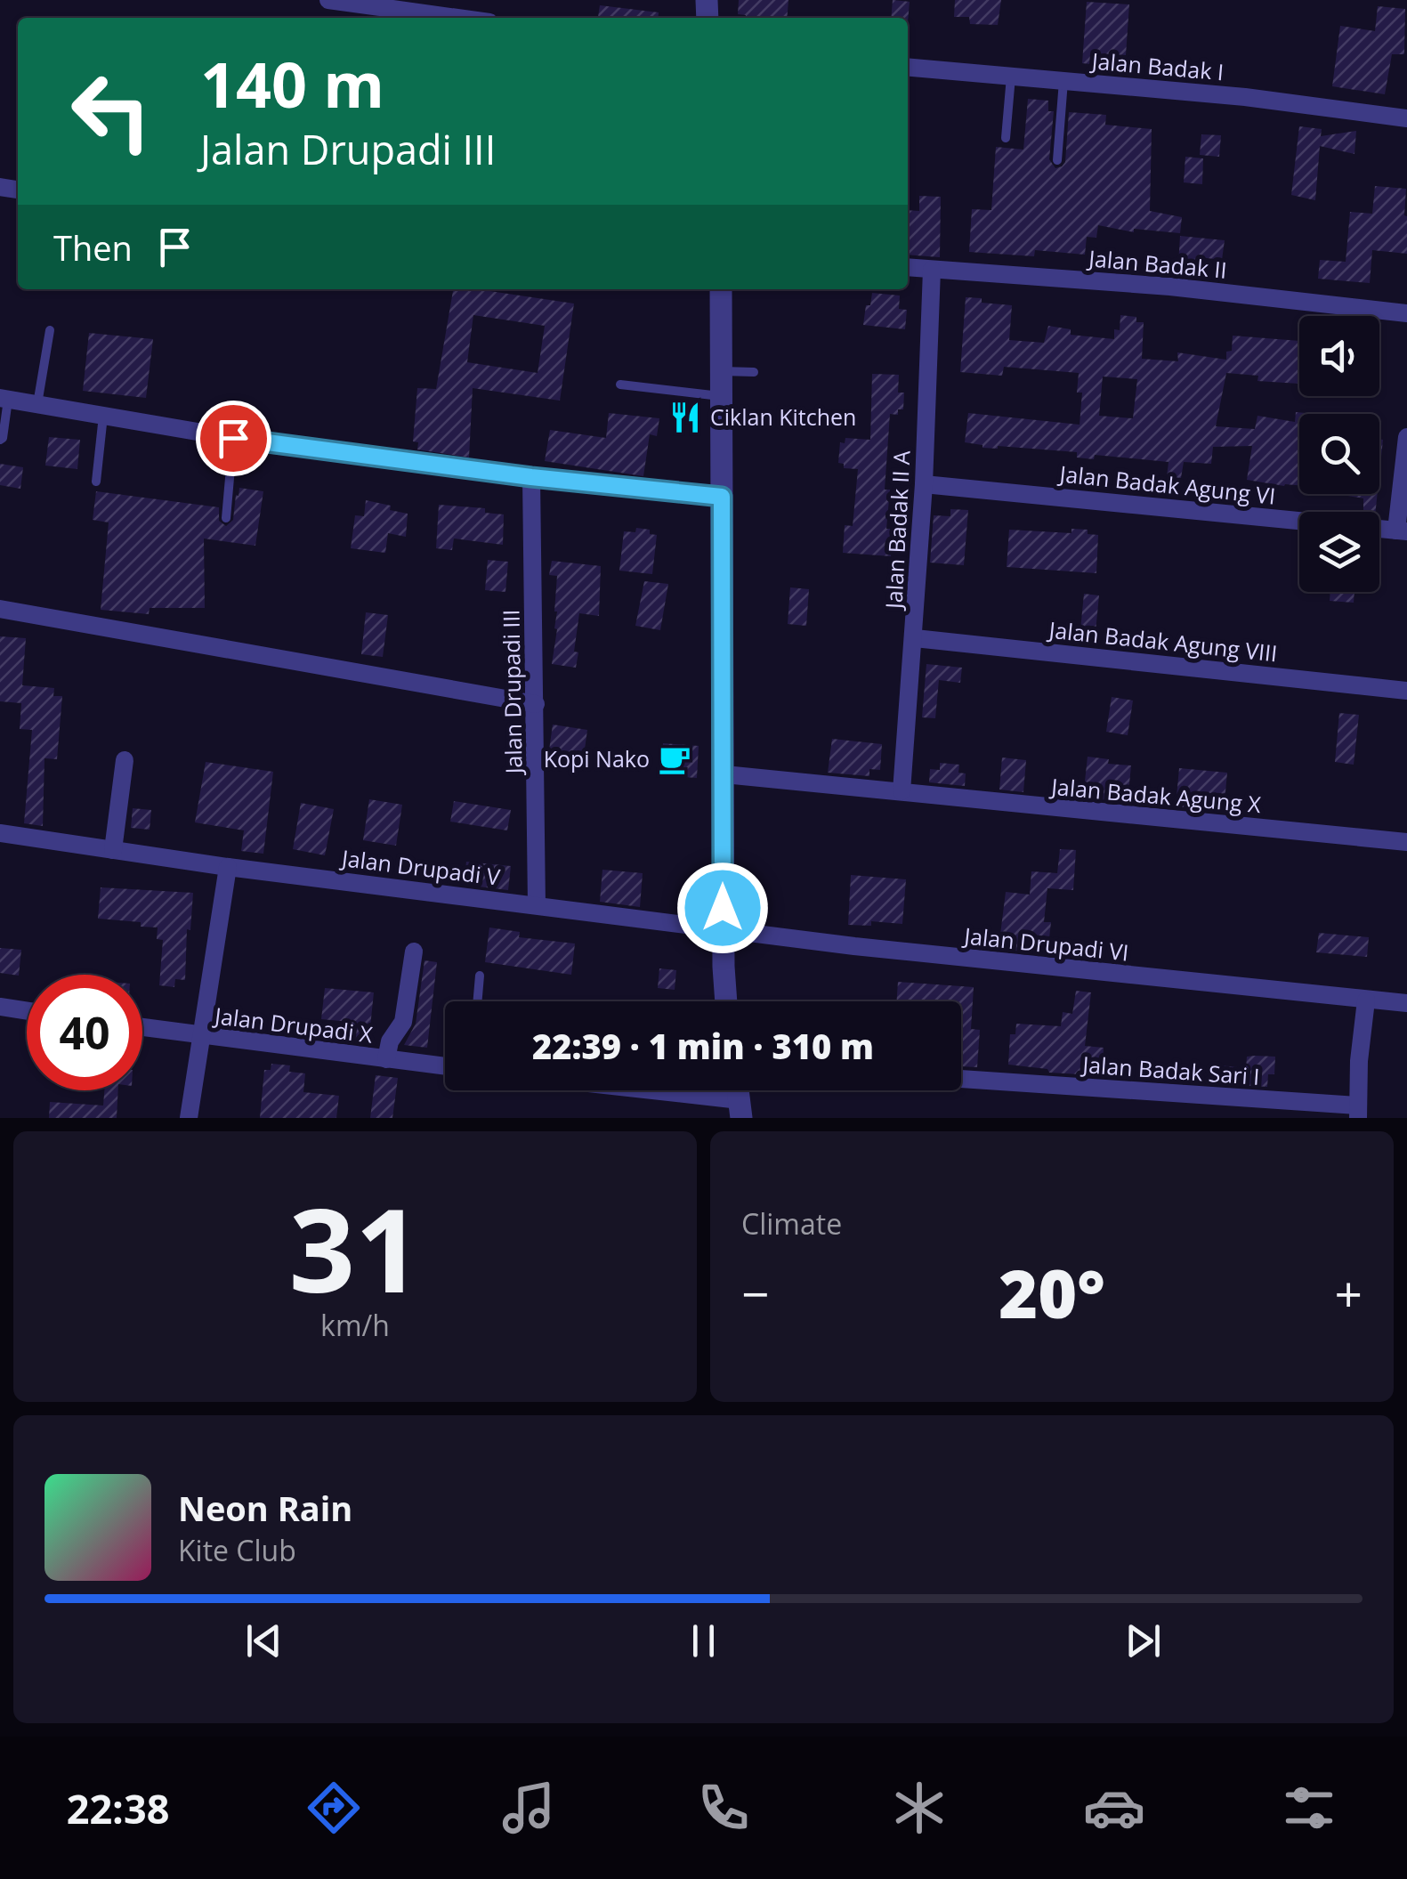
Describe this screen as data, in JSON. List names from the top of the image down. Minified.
{"streets":{"street":["Jalan Badak I","Jalan Badak II","Jalan Badak Agung VI","Jalan Badak II A","Jalan Badak Agung VIII","Jalan Drupadi III","Jalan Badak Agung X","Jalan Drupadi V","Jalan Drupadi VI","Jalan Drupadi X","Jalan Badak Sari I"]},"crossings":[["Jalan Badak II","Jalan Badak II A"],["Jalan Badak Agung VI","Jalan Badak II A"],["Jalan Badak II A","Jalan Badak Agung VIII"],["Jalan Badak II A","Jalan Badak Agung X"],["Jalan Drupadi III","Jalan Drupadi V"],["Jalan Drupadi V","Jalan Drupadi VI"]],"places":{"restaurant":["Ciklan Kitchen"],"cafe":["Kopi Nako"]},"page":{"turn":["140 m","Jalan Drupadi III"],"then":"Then","limit":"40","trip":"22:39 · 1 min · 310 m","tile":[["31","km/h"],"Climate"],"heat":["−","20°","+"],"song":["Neon Rain","Kite Club"],"tabs":"22:38"}}
